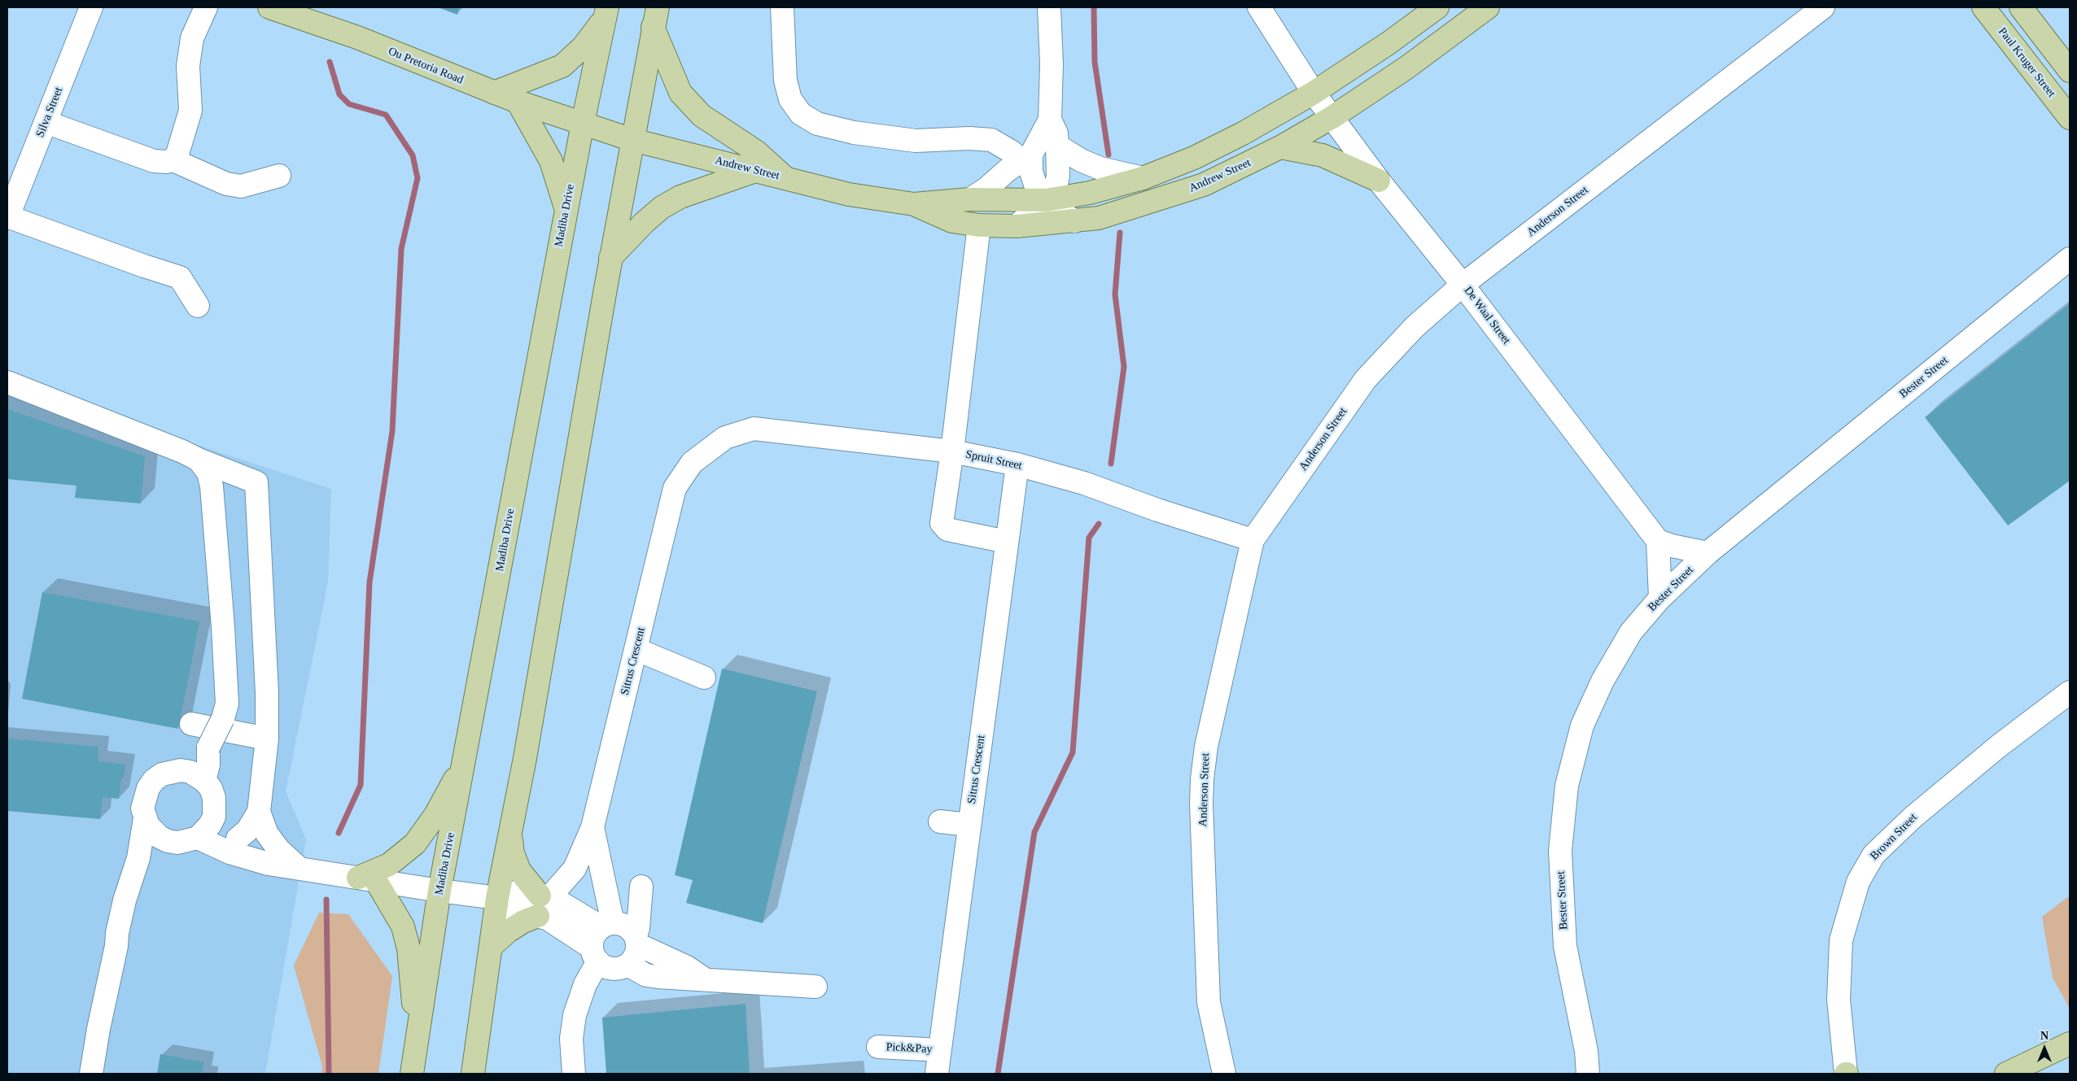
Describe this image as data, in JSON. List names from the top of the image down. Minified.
{"streets":{"main road":["Paul Kruger Street","Ou Pretoria Road","Andrew Street","Madiba Drive"],"street":["Silva Street","Anderson Street","De Waal Street","Bester Street","Spruit Street","Sitrus Crescent","Brown Street","Pick&Pay"]},"crossings":[["Ou Pretoria Road","Andrew Street"],["Ou Pretoria Road","Madiba Drive"],["Andrew Street","Madiba Drive"],["Andrew Street","De Waal Street"],["Anderson Street","De Waal Street"],["Anderson Street","Spruit Street"],["Spruit Street","Sitrus Crescent"],["Sitrus Crescent","Pick&Pay"]],"north":"top"}
